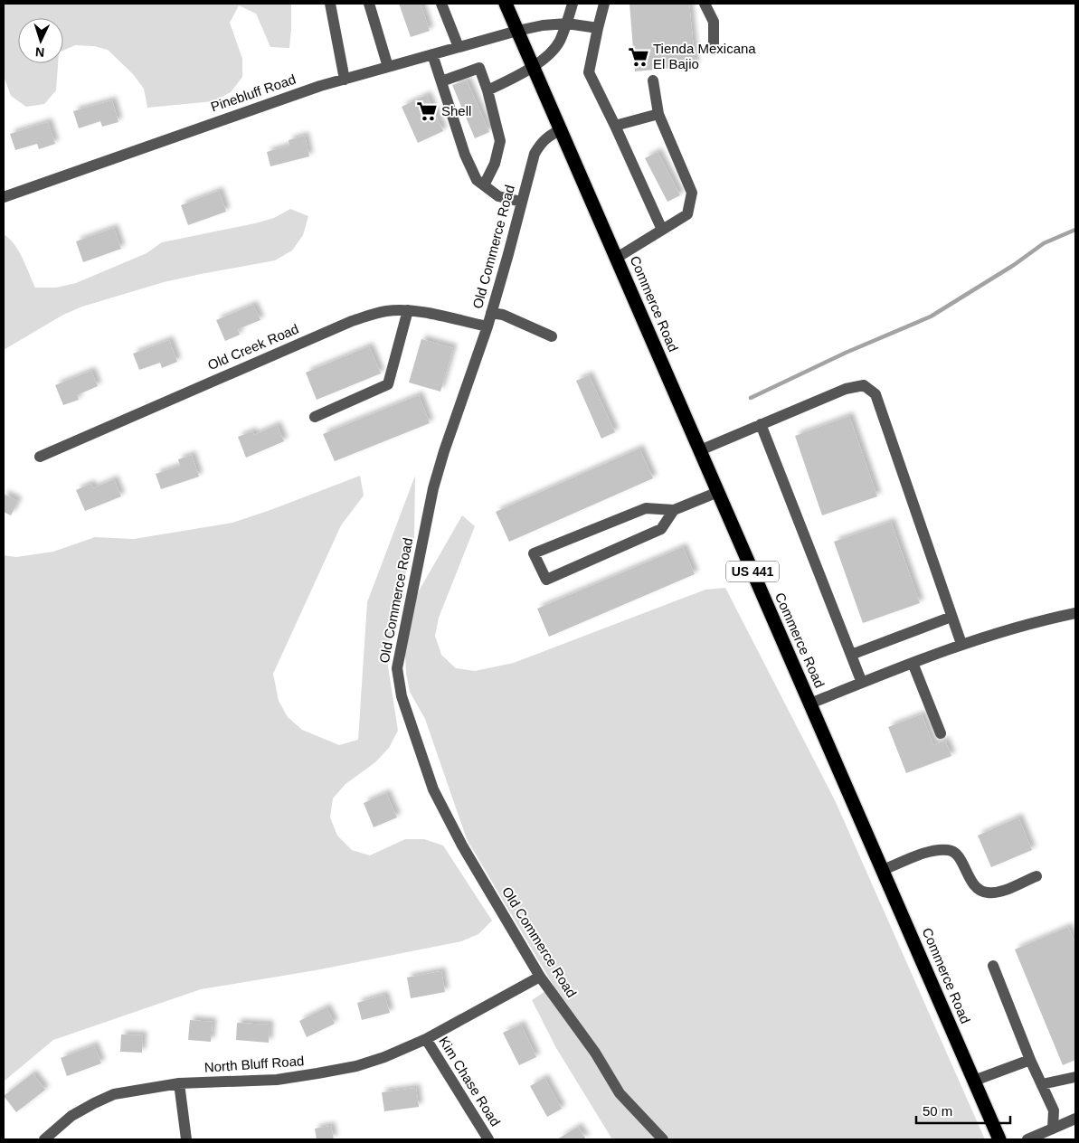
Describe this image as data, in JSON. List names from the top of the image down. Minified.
{"streets":{"highway":["Commerce Road","US 441"],"street":["Pinebluff Road","Old Commerce Road","Old Creek Road","North Bluff Road","Kim Chase Road"]},"crossings":[["Pinebluff Road","Commerce Road"],["Old Commerce Road","Commerce Road"],["Old Commerce Road","Old Creek Road"],["Old Commerce Road","North Bluff Road"],["North Bluff Road","Kim Chase Road"]],"places":{"supermarket":["Tienda Mexicana El Bajio","Shell"]},"scale_bar":"50 m","north":"bottom"}
